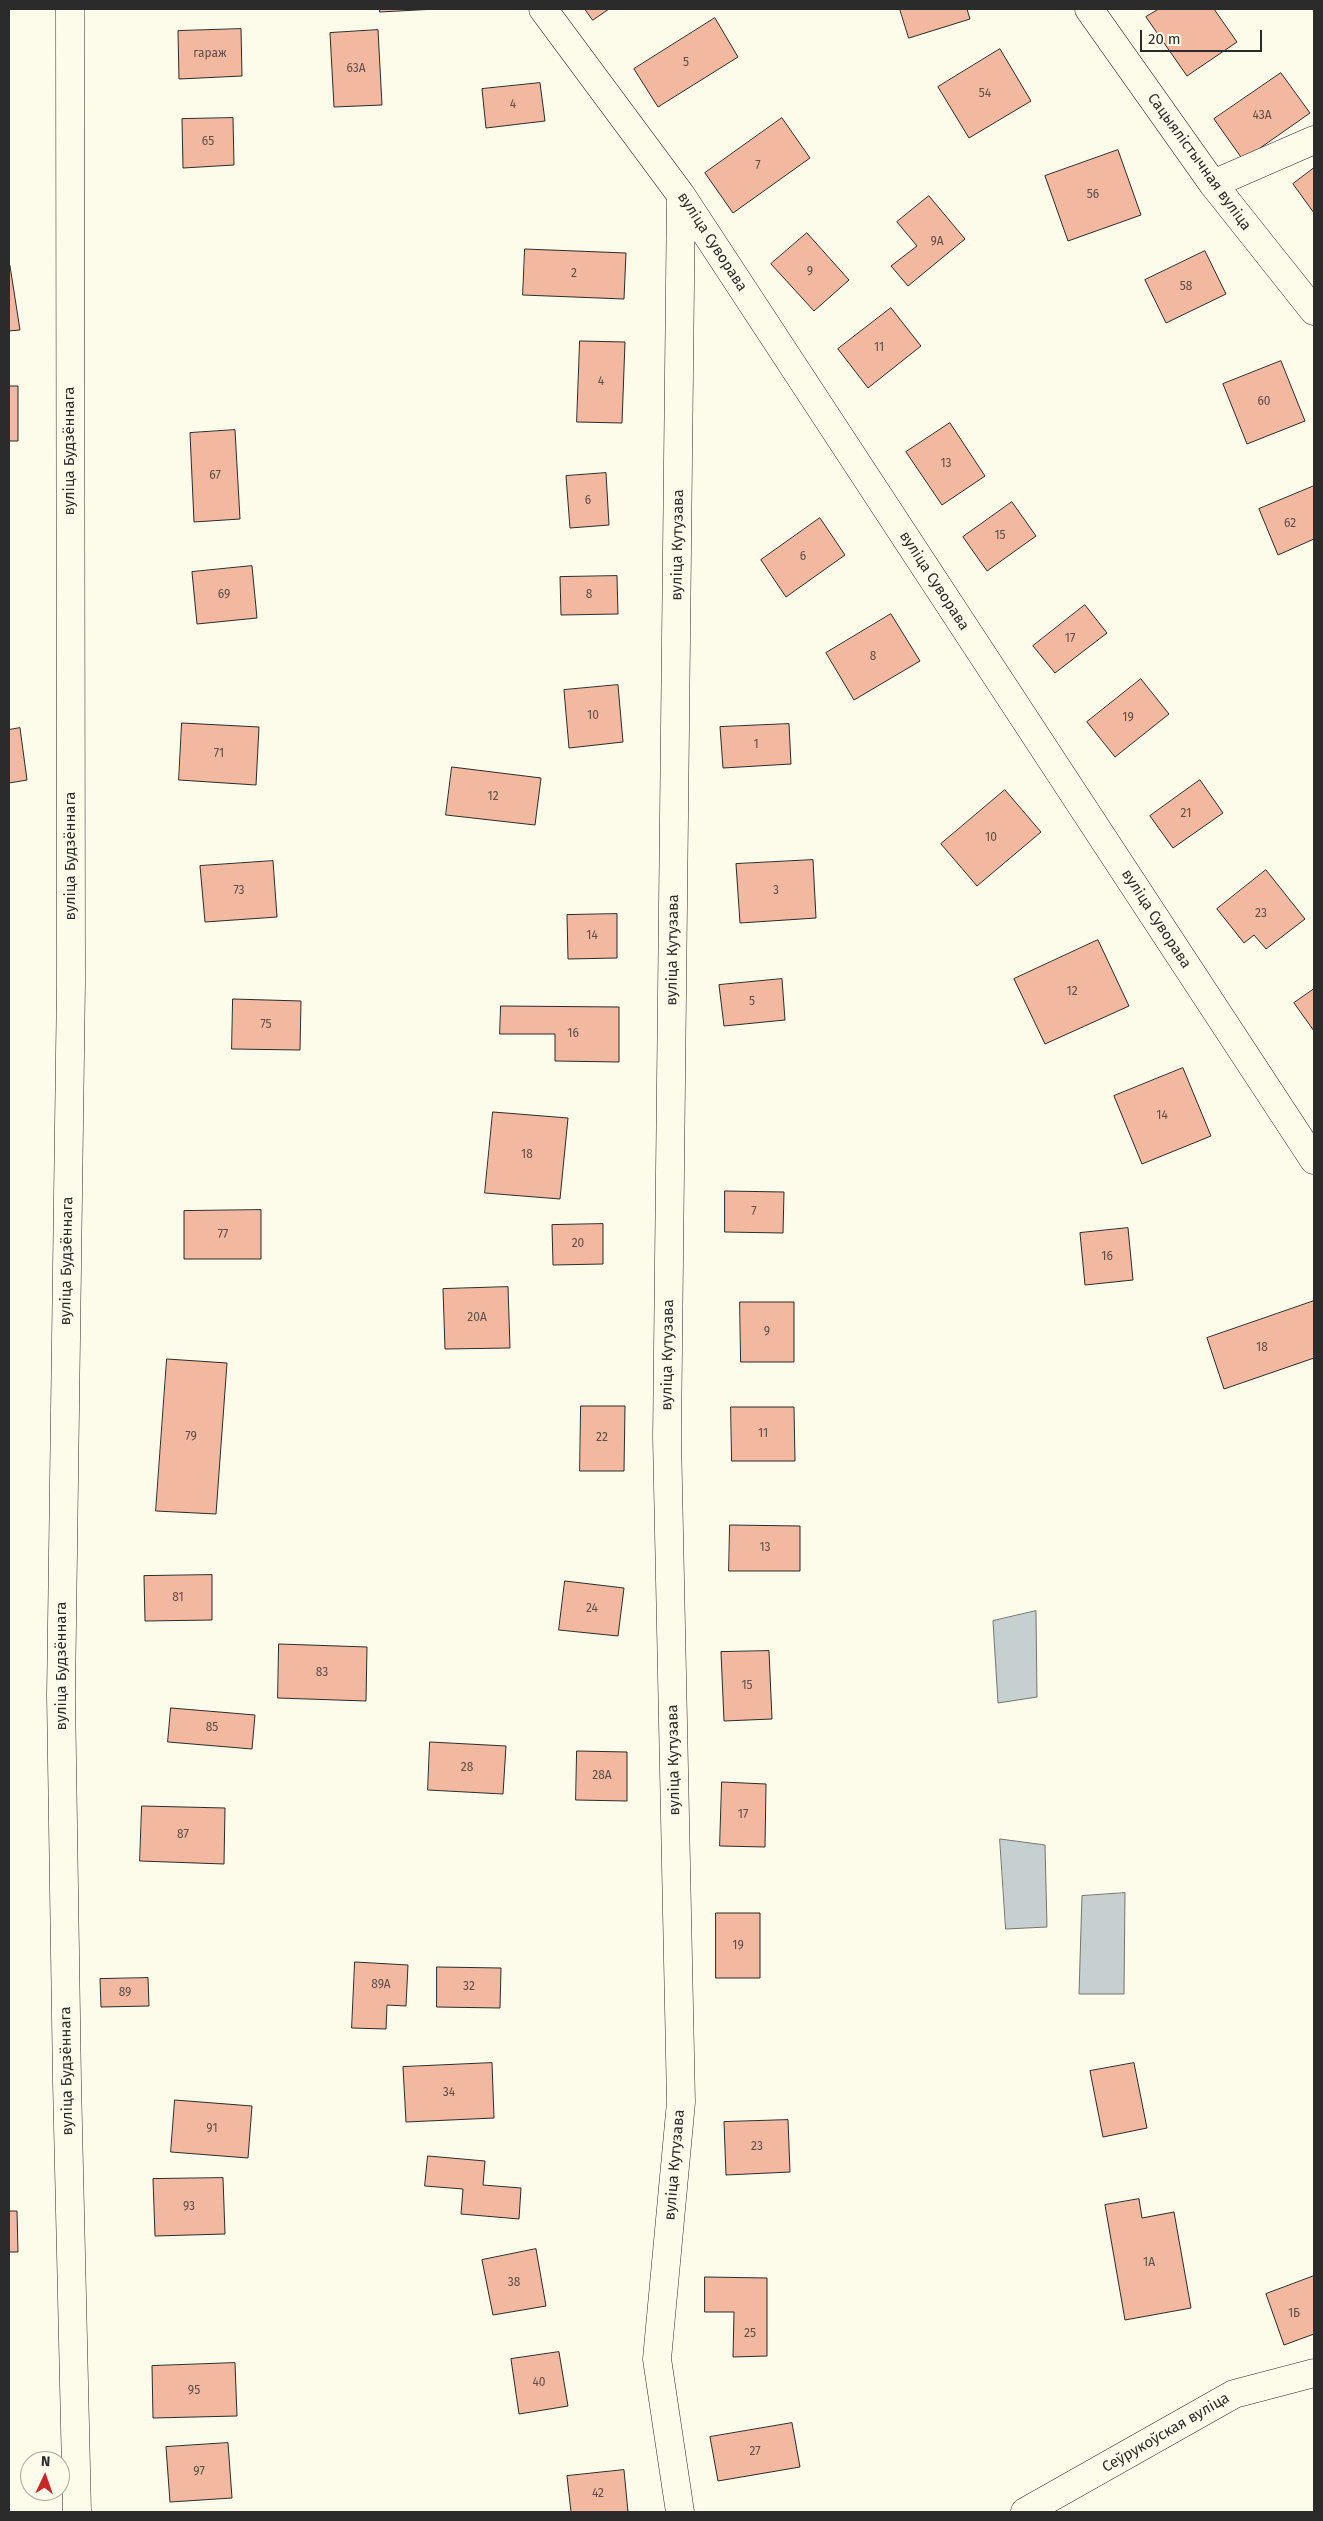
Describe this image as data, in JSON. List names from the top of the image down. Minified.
{"streets":{"street":["Сацыялістычная вуліца","вуліца Суворава","вуліца Будзённага","вуліца Кутузава","Сеўрукоўская вуліца"]},"crossings":[["вуліца Суворава","вуліца Кутузава"]],"house_numbers":["гараж","5","63А","54","4","43А","65","7","56","9А","9","2","58","11","4","60","13","67","6","62","15","6","69","8","17","8","10","19","1","71","12","21","10","73","3","23","14","12","5","75","16","14","18","7","77","20","16","20А","9","18","11","79","22","13","81","24","83","15","85","28","28А","17","87","19","89А","32","89","34","91","23","93","1А","38","1Б","25","40","95","27","97","42"],"scale_bar":"20 m","north":"top"}
